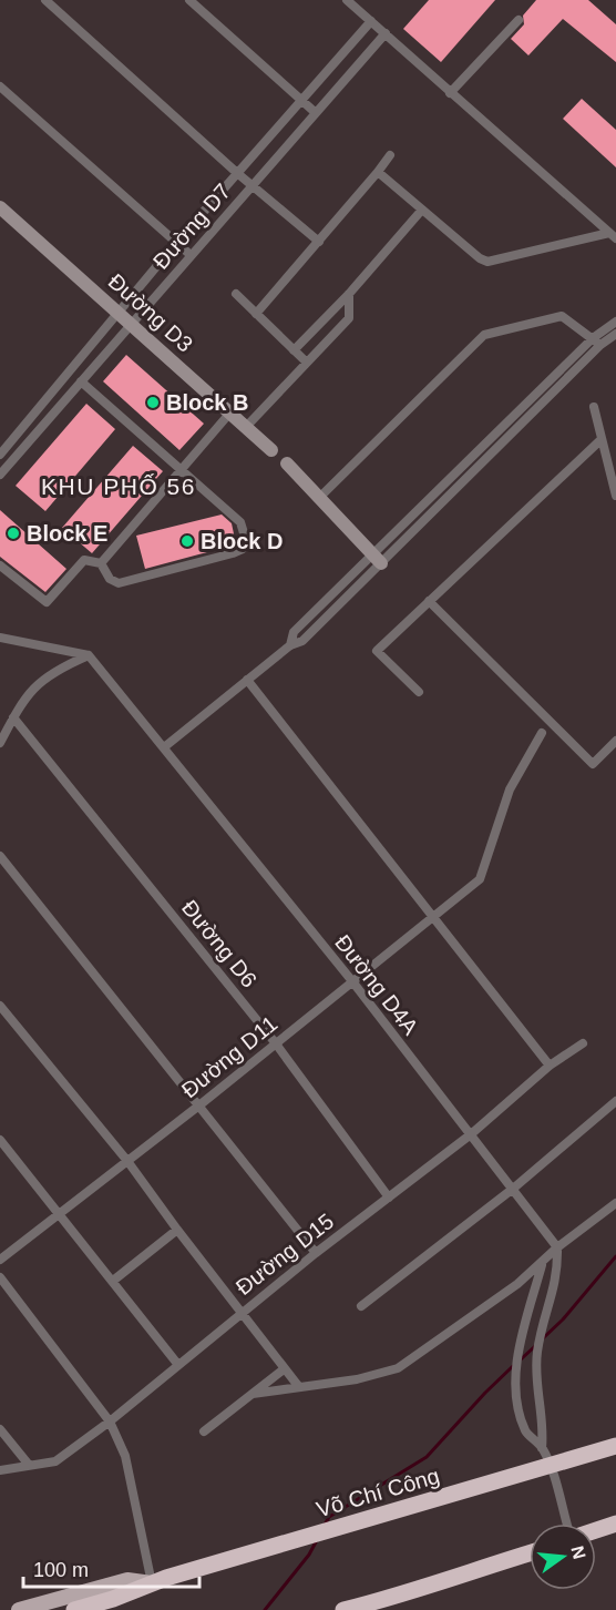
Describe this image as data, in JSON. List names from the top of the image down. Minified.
{"streets":{"highway":["Võ Chí Công"],"street":["Đường D7","Đường D3","Đường D6","Đường D4A","Đường D11","Đường D15"]},"crossings":[["Đường D7","Đường D3"],["Đường D6","Đường D11"],["Đường D6","Đường D15"],["Đường D4A","Đường D11"],["Đường D4A","Đường D15"]],"districts":["KHU PHỐ 56"],"places":["Block B","Block E","Block D"],"scale_bar":"100 m","north":"right"}
